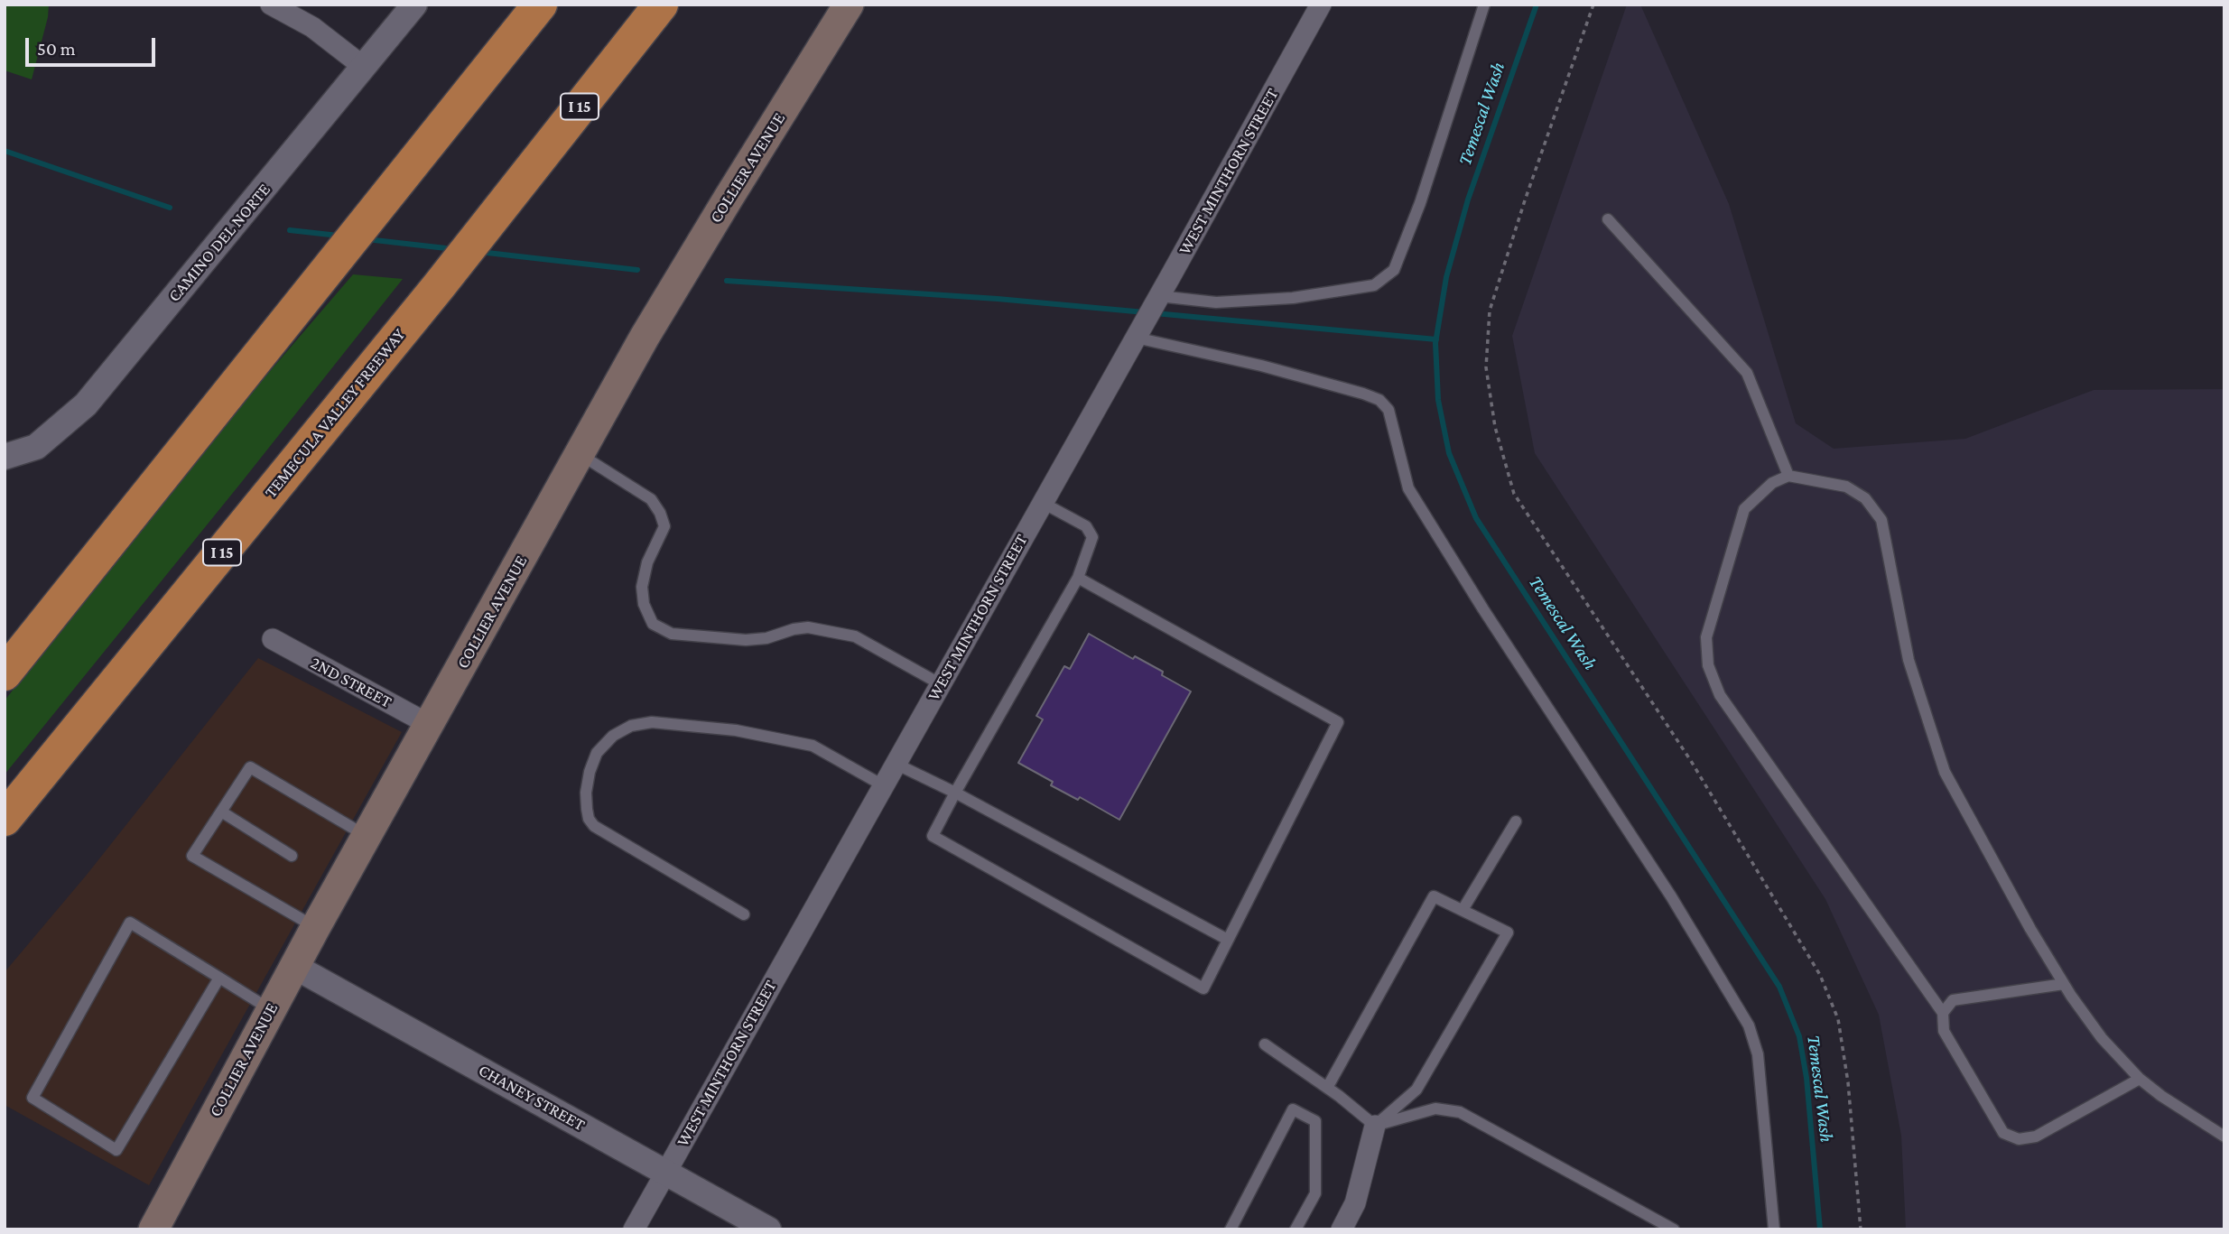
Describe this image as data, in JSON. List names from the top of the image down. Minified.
{"streets":{"highway":["I 15","TEMECULA VALLEY FREEWAY"],"main road":["COLLIER AVENUE"],"street":["WEST MINTHORN STREET","CAMINO DEL NORTE","2ND STREET","CHANEY STREET"]},"crossings":[["COLLIER AVENUE","2ND STREET"],["COLLIER AVENUE","CHANEY STREET"],["WEST MINTHORN STREET","CHANEY STREET"]],"water":["Temescal Wash"],"scale_bar":"50 m"}
